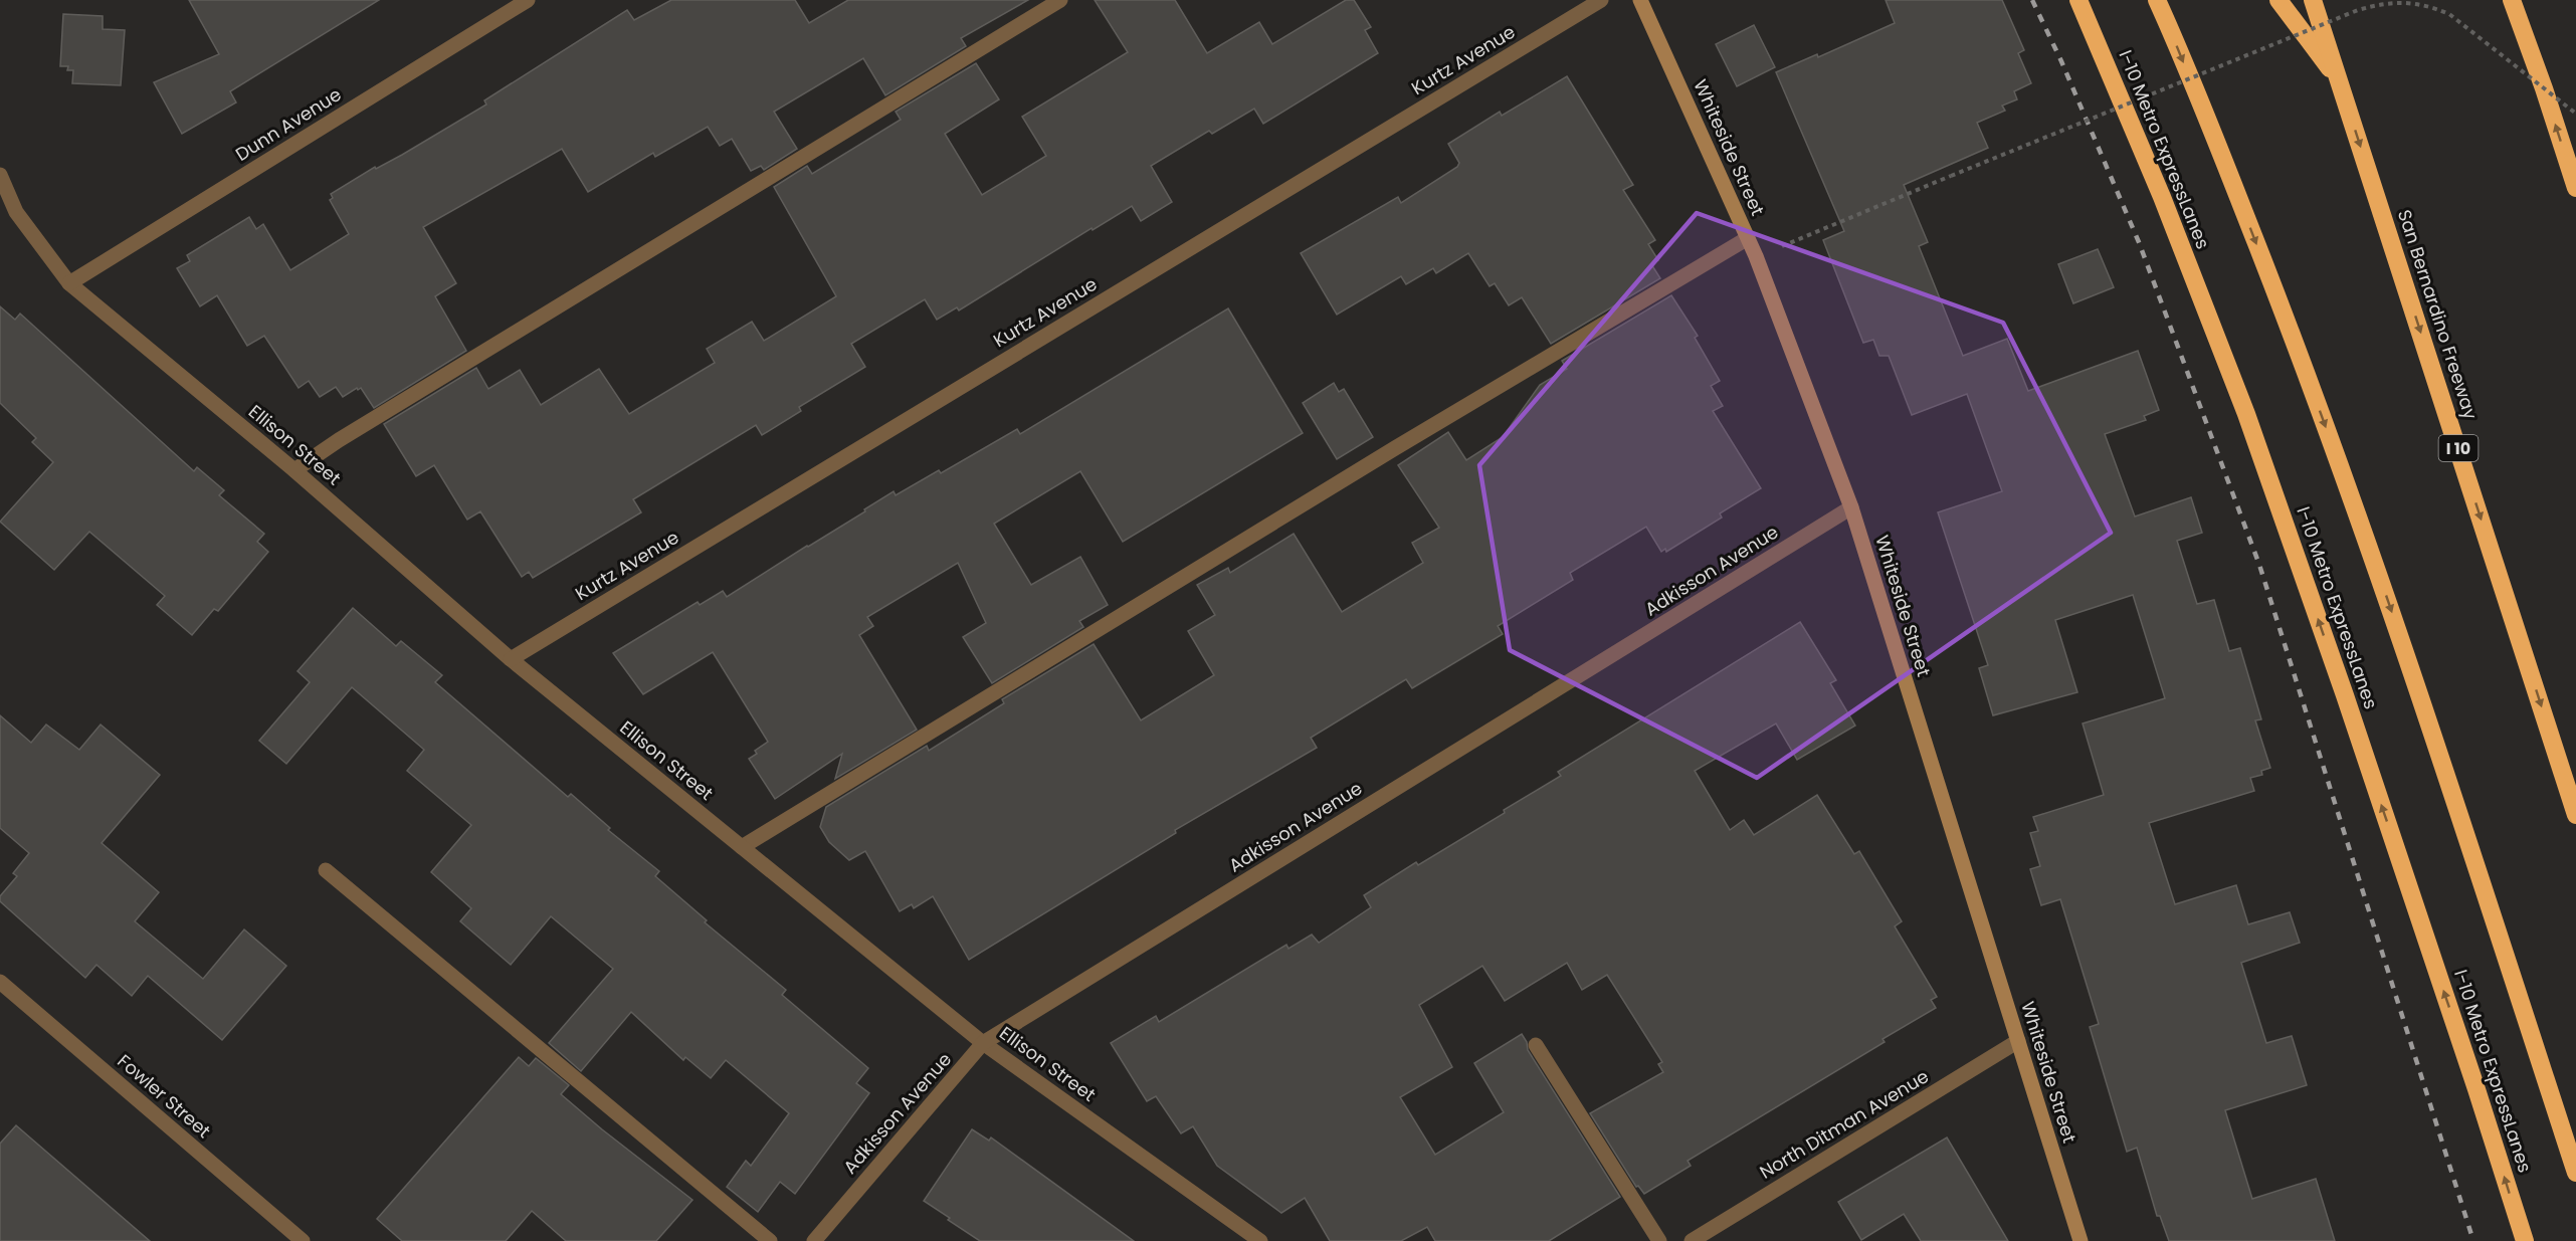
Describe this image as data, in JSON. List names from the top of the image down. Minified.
{"streets":{"highway":["I-10 Metro ExpressLanes","San Bernardino Freeway","I 10"],"street":["Kurtz Avenue","Dunn Avenue","Whiteside Street","Ellison Street","Adkisson Avenue","Fowler Street","North Ditman Avenue"]},"crossings":[["Kurtz Avenue","Ellison Street"],["Dunn Avenue","Ellison Street"],["Whiteside Street","Adkisson Avenue"],["Whiteside Street","North Ditman Avenue"],["Ellison Street","Adkisson Avenue"]]}
